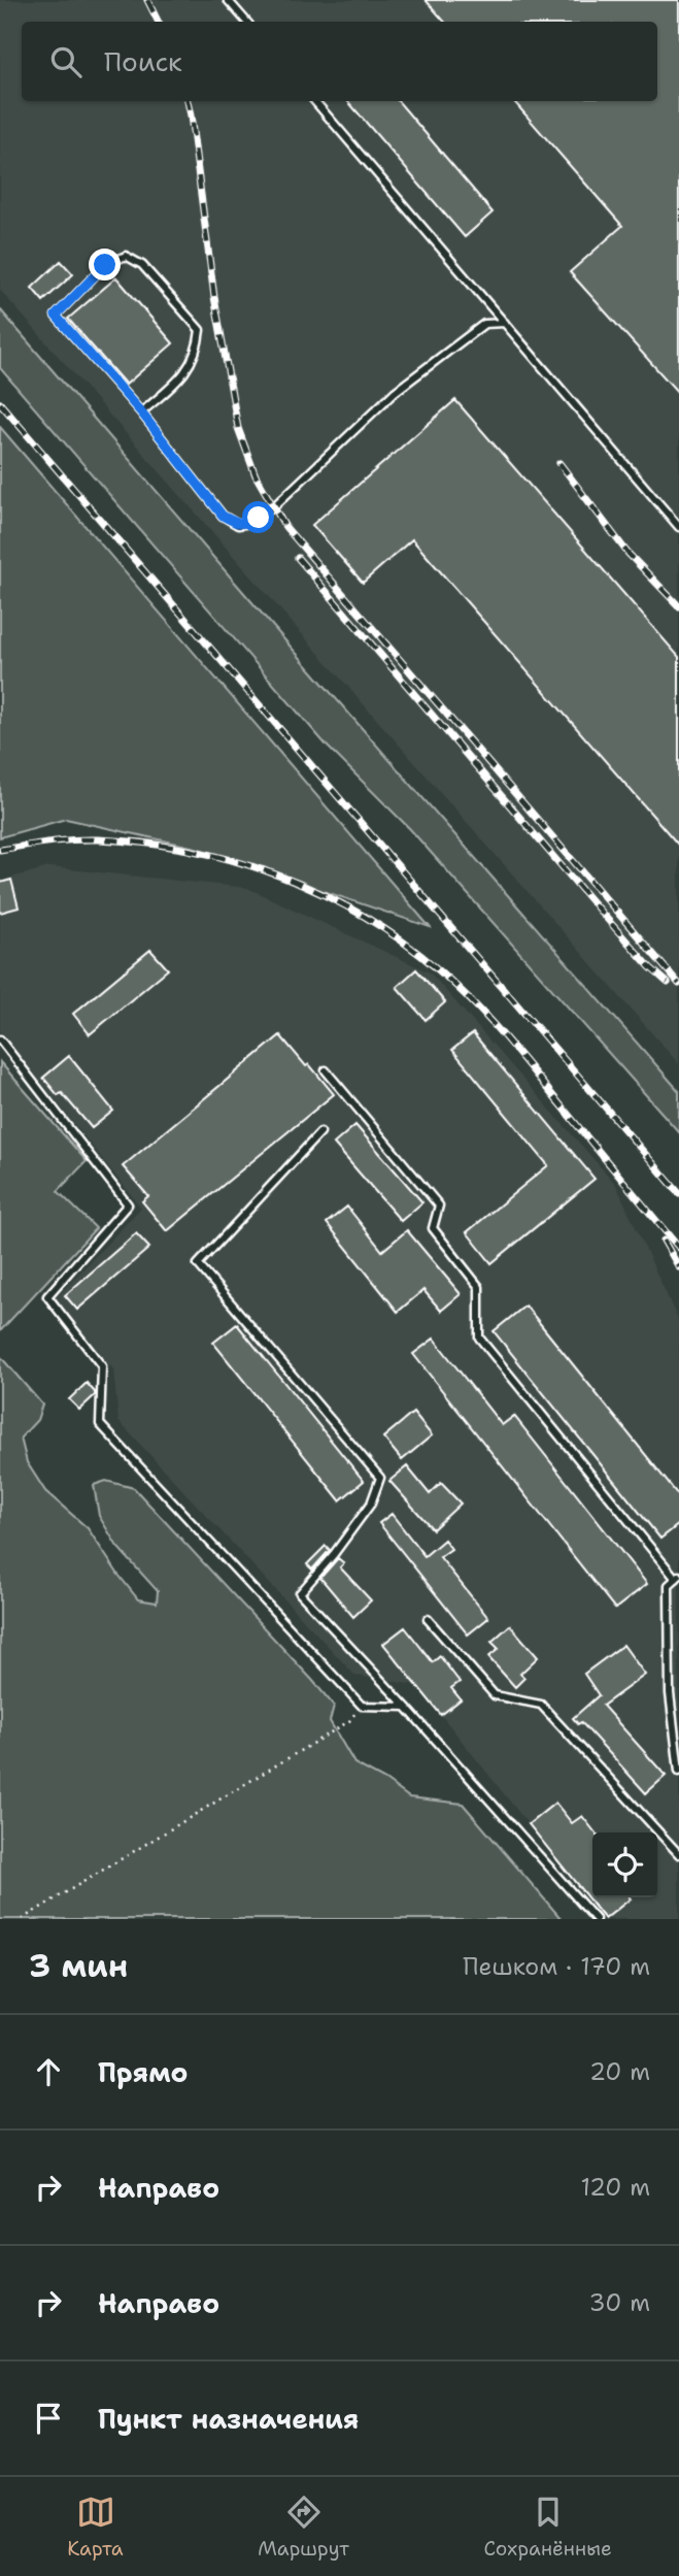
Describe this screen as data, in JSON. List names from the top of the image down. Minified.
{"page":{"search":"Поиск","heading":["3 мин","Пешком · 170 m"],"list":[["Прямо","20 m"],["Направо","120 m"],["Направо","30 m"],"Пункт назначения"],"nav":["Карта","Маршрут","Сохранённые"]}}
